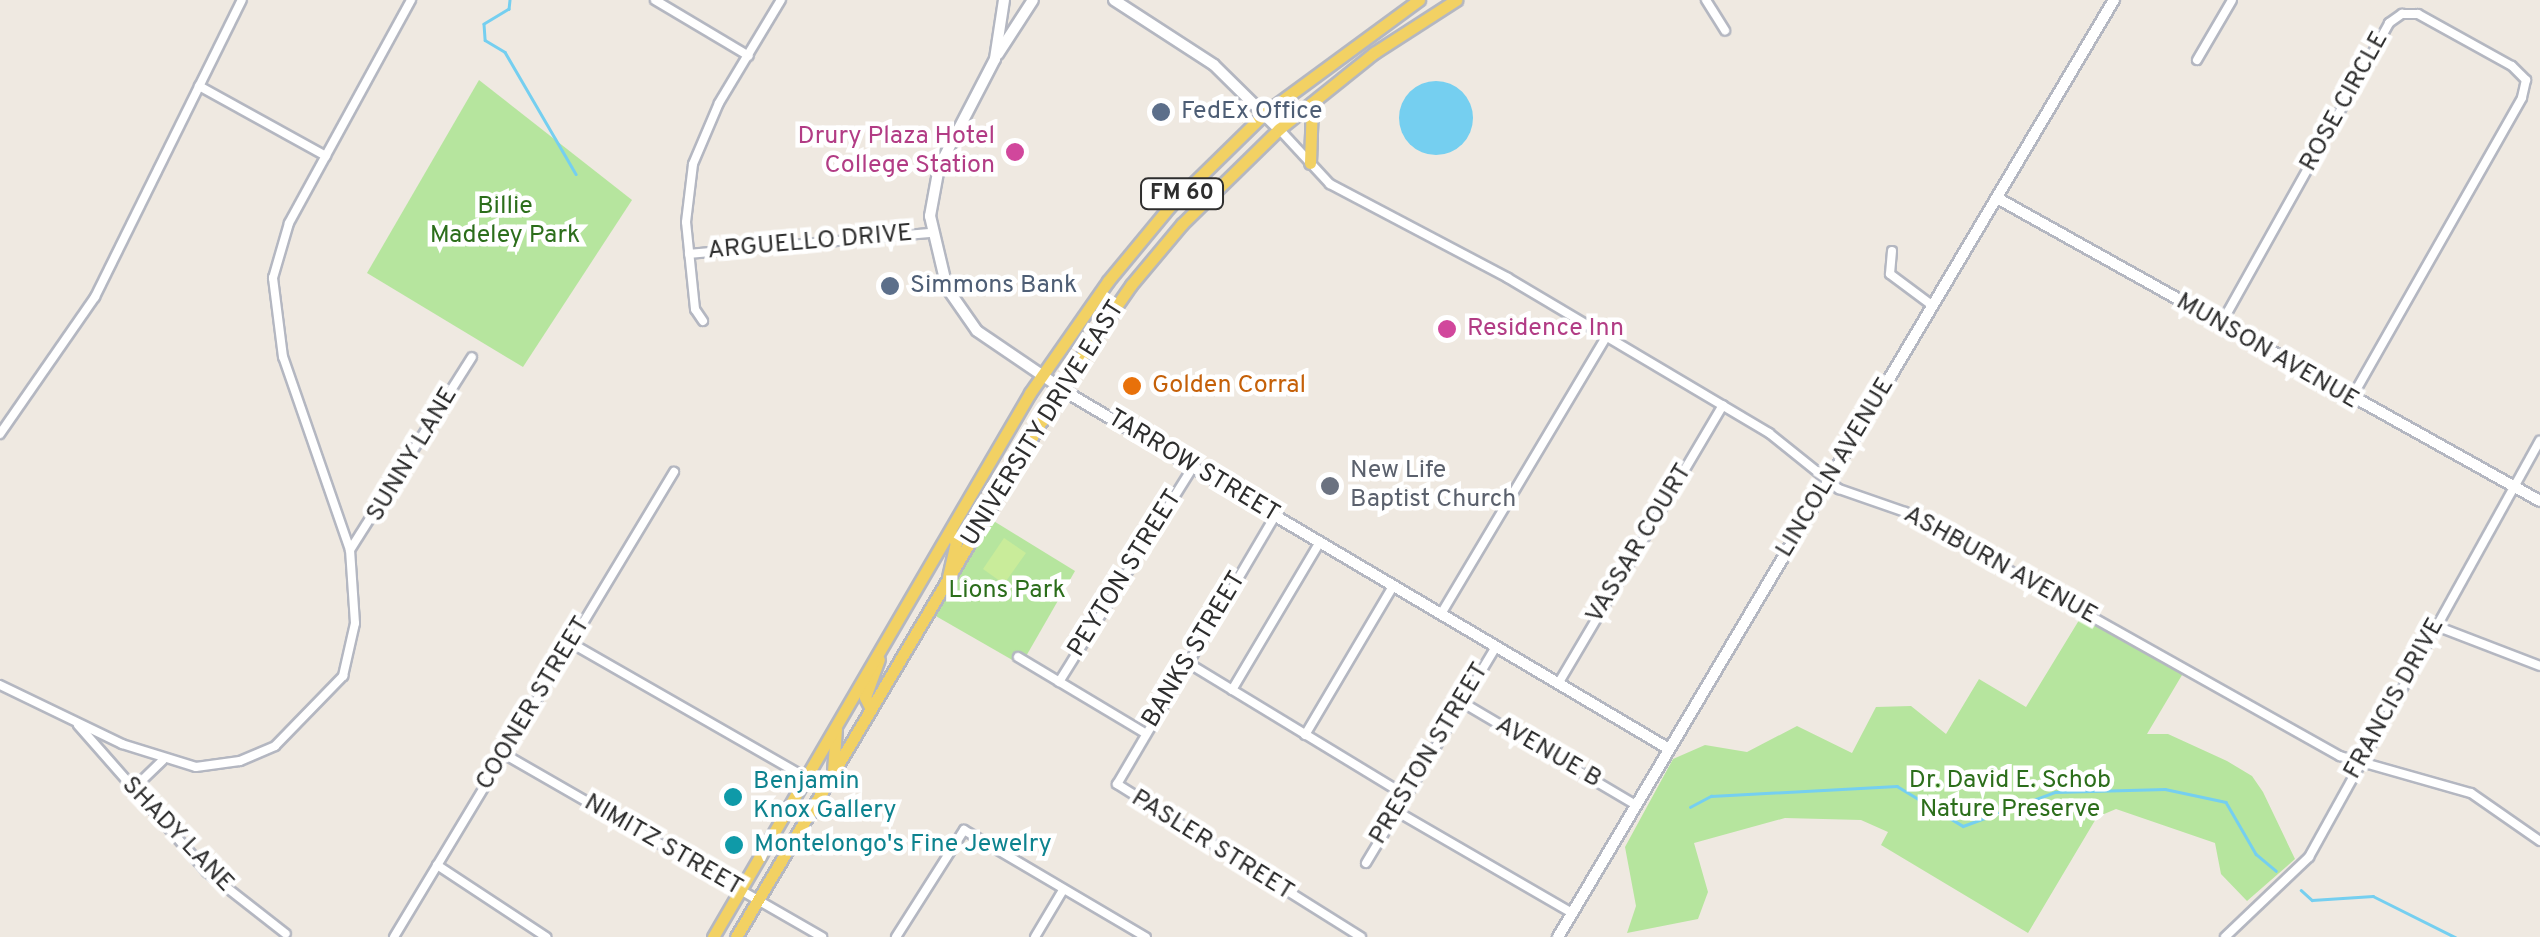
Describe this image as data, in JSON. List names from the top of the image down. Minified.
{"streets":{"main road":["FM 60","UNIVERSITY DRIVE EAST"],"street":["ROSE CIRCLE","ARGUELLO DRIVE","MUNSON AVENUE","SUNNY LANE","TARROW STREET","LINCOLN AVENUE","VASSAR COURT","ASHBURN AVENUE","PEYTON STREET","BANKS STREET","FRANCIS DRIVE","COONER STREET","AVENUE B","PRESTON STREET","SHADY LANE","NIMITZ STREET","PASLER STREET"]},"crossings":[["ROSE CIRCLE","MUNSON AVENUE"],["ARGUELLO DRIVE","TARROW STREET"],["MUNSON AVENUE","LINCOLN AVENUE"],["MUNSON AVENUE","FRANCIS DRIVE"],["UNIVERSITY DRIVE EAST","TARROW STREET"],["UNIVERSITY DRIVE EAST","ASHBURN AVENUE"],["UNIVERSITY DRIVE EAST","NIMITZ STREET"],["TARROW STREET","LINCOLN AVENUE"],["TARROW STREET","VASSAR COURT"],["TARROW STREET","PEYTON STREET"],["TARROW STREET","BANKS STREET"],["TARROW STREET","PRESTON STREET"],["LINCOLN AVENUE","ASHBURN AVENUE"],["LINCOLN AVENUE","AVENUE B"],["VASSAR COURT","ASHBURN AVENUE"],["ASHBURN AVENUE","FRANCIS DRIVE"],["BANKS STREET","PASLER STREET"],["COONER STREET","NIMITZ STREET"],["AVENUE B","PRESTON STREET"]],"parks":["Billie Madeley Park","Lions Park","Dr. David E. Schob Nature Preserve"],"places":["FedEx Office","Drury Plaza Hotel College Station","Simmons Bank","Residence Inn","Golden Corral","New Life Baptist Church","Benjamin Knox Gallery","Montelongo's Fine Jewelry"]}
